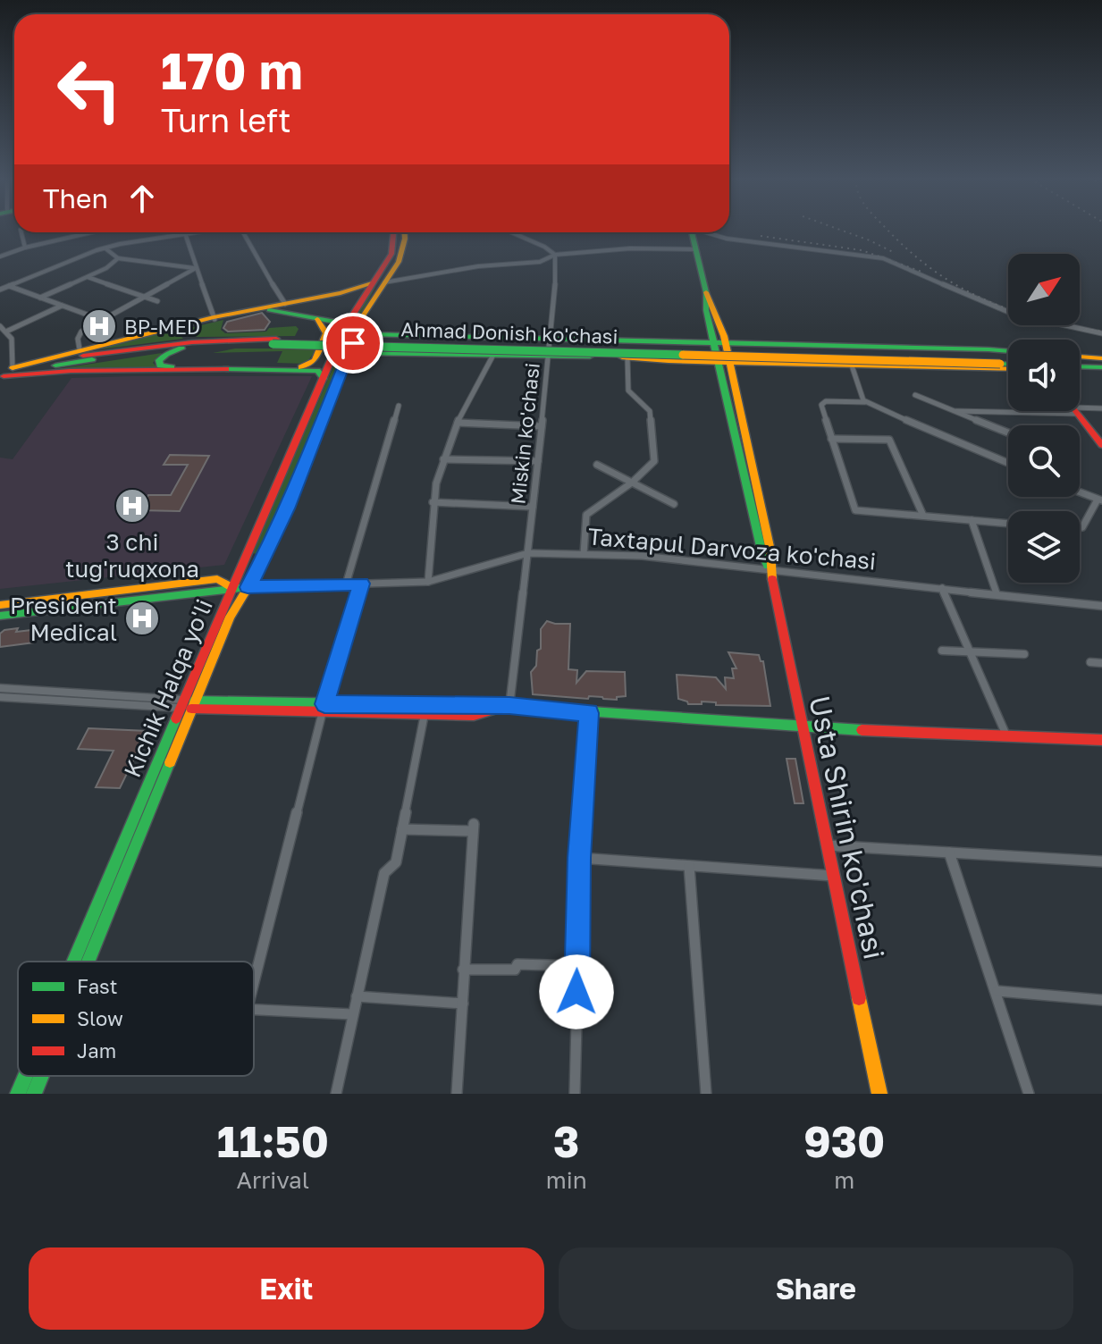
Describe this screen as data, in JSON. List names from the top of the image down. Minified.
{"streets":{"main road":["Ahmad Donish ko'chasi","Taxtapul Darvoza ko'chasi","Kichik Halqa yo'li","Usta Shirin ko'chasi"],"street":["Miskin ko'chasi"]},"crossings":[["Ahmad Donish ko'chasi","Miskin ko'chasi"],["Ahmad Donish ko'chasi","Kichik Halqa yo'li"],["Ahmad Donish ko'chasi","Usta Shirin ko'chasi"],["Miskin ko'chasi","Taxtapul Darvoza ko'chasi"],["Taxtapul Darvoza ko'chasi","Kichik Halqa yo'li"],["Taxtapul Darvoza ko'chasi","Usta Shirin ko'chasi"]],"places":{"hospital":["BP-MED","3 chi tug'ruqxona","President Medical"]},"legend":["Fast","Slow","Jam"],"north":"top right","page":{"turn":["170 m","Turn left"],"then":"Then","eta":["11:50","Arrival","3","min","930","m"],"buttons":["Exit","Share"]}}
